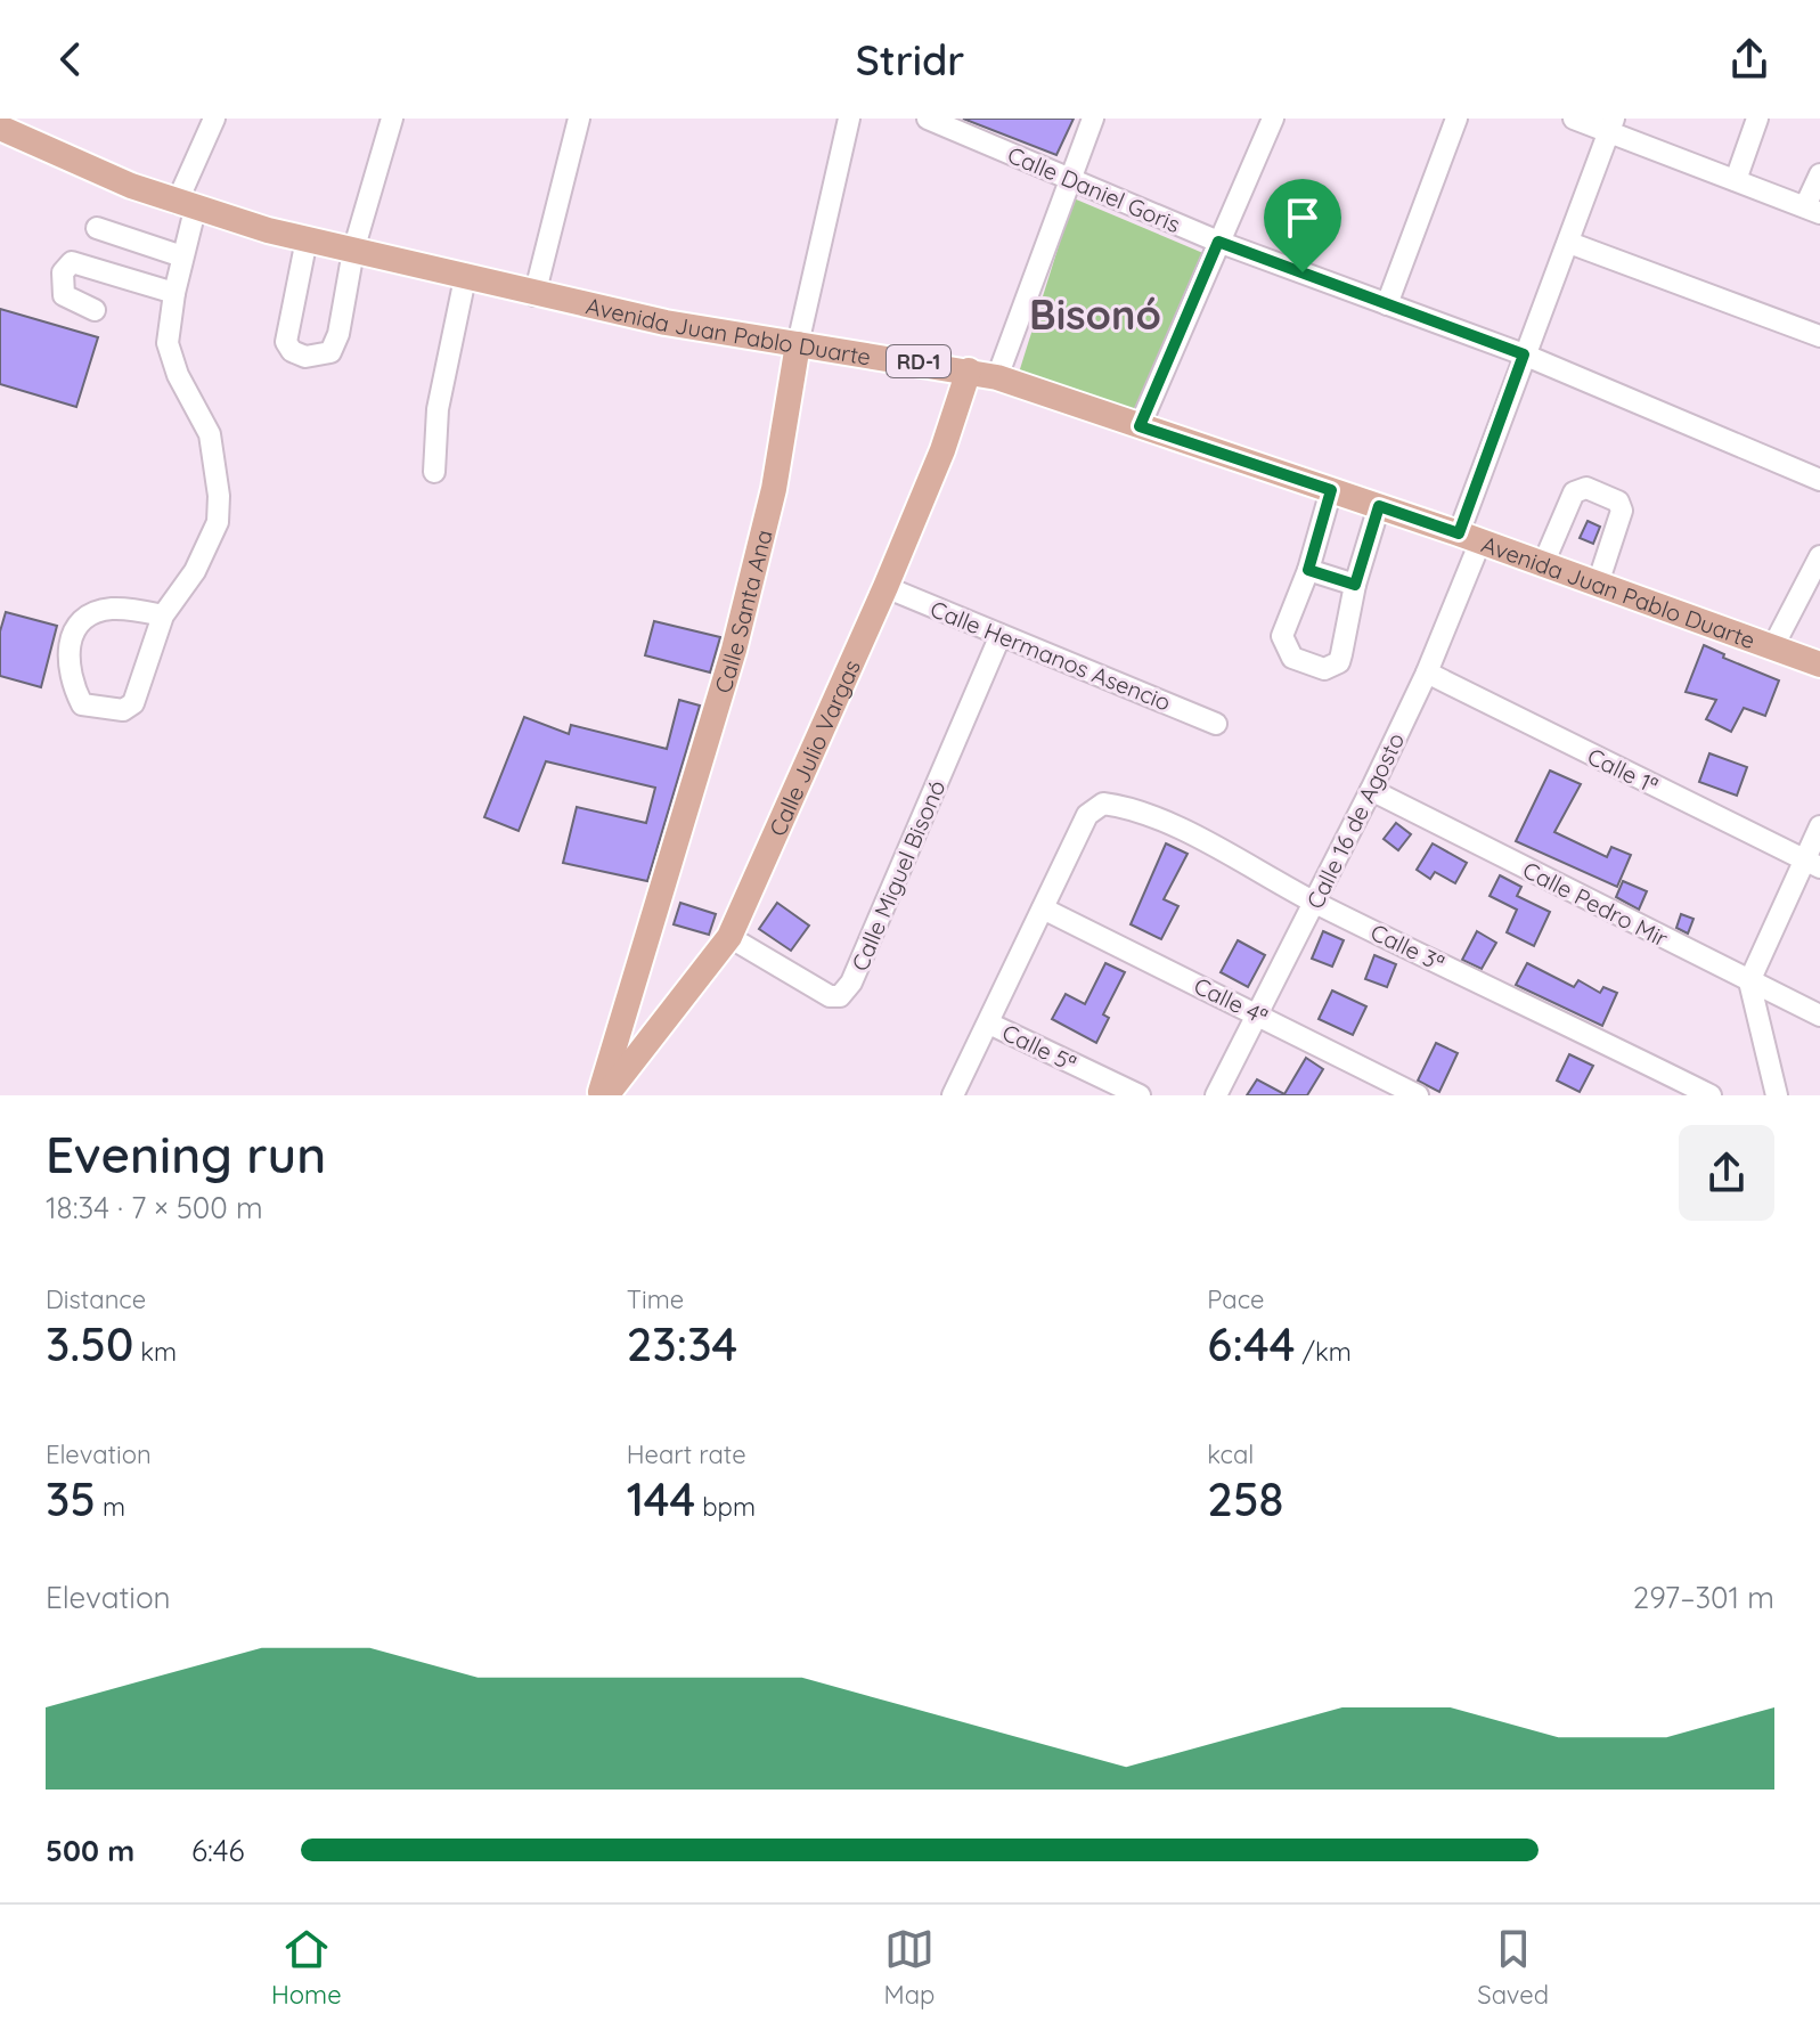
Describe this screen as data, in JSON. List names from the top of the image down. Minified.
{"streets":{"main road":["Avenida Juan Pablo Duarte","RD-1","Calle Santa Ana","Calle Julio Vargas"],"street":["Calle Daniel Goris","Calle Hermanos Asencio","Calle 1ª","Calle 16 de Agosto","Calle Miguel Bisonó","Calle Pedro Mir","Calle 3ª","Calle 4ª","Calle 5ª"]},"crossings":[["Calle Daniel Goris","Calle 16 de Agosto"],["Avenida Juan Pablo Duarte","Calle Santa Ana"],["Avenida Juan Pablo Duarte","Calle Julio Vargas"],["Avenida Juan Pablo Duarte","Calle 16 de Agosto"],["Calle Santa Ana","Calle Julio Vargas"],["Calle Hermanos Asencio","Calle Julio Vargas"],["Calle Hermanos Asencio","Calle Miguel Bisonó"],["Calle Julio Vargas","Calle Miguel Bisonó"],["Calle 1ª","Calle 16 de Agosto"],["Calle 16 de Agosto","Calle Pedro Mir"],["Calle 16 de Agosto","Calle 3ª"],["Calle 16 de Agosto","Calle 4ª"],["Calle 3ª","Calle 4ª"]],"districts":["Bisonó"],"page":{"header":"Stridr","heading":["Evening run","18:34 · 7 × 500 m"],"stats":[["Distance","3.50 km"],["Time","23:34"],["Pace","6:44 /km"],["Elevation","35 m"],["Heart rate","144 bpm"],["kcal","258"]],"chart":["Elevation","297–301 m"],"list":[{"name":"500 m","note":"6:46"}],"tabs":["Home","Map","Saved"]}}
